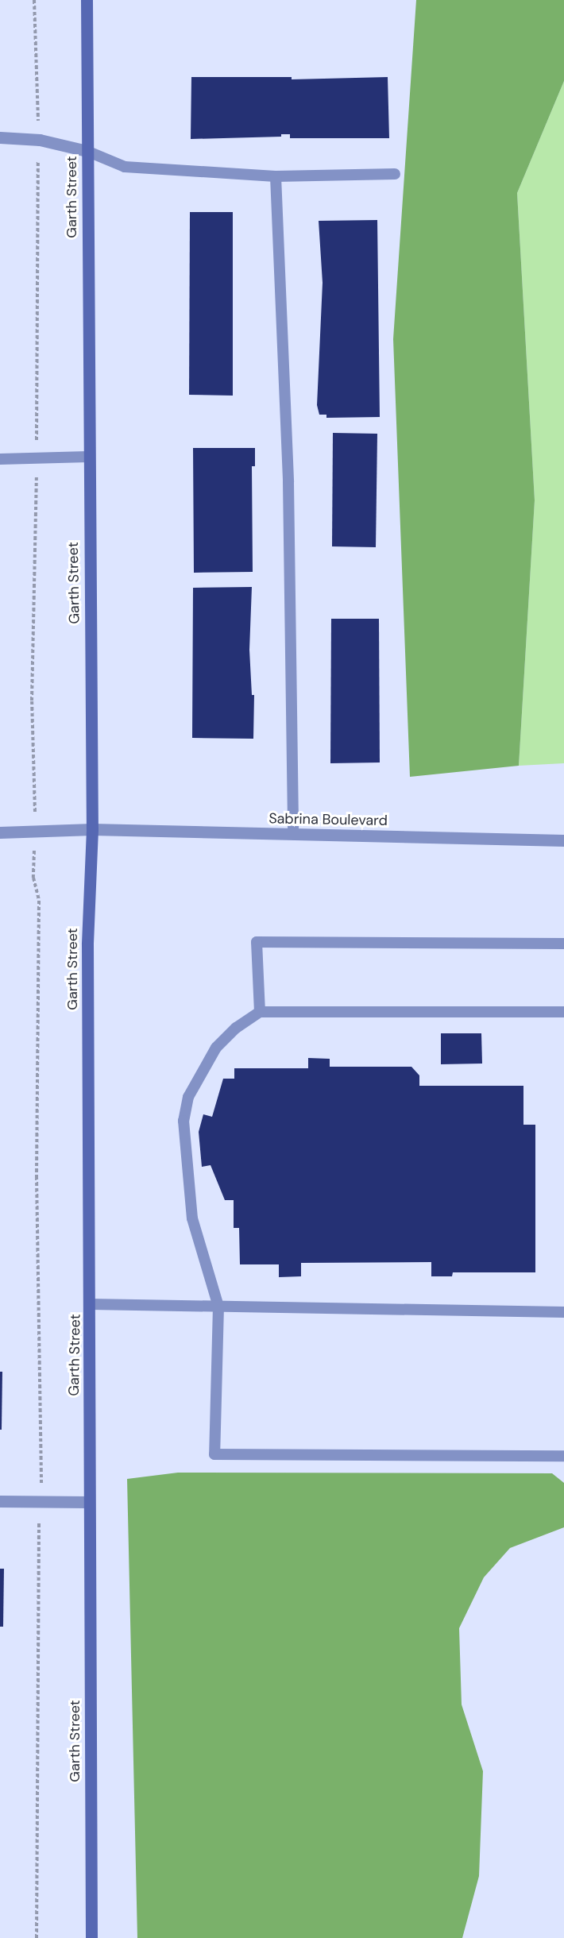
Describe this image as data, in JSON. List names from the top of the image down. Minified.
{"streets":{"main road":["Garth Street"],"street":["Sabrina Boulevard"]},"crossings":[["Garth Street","Sabrina Boulevard"]]}
